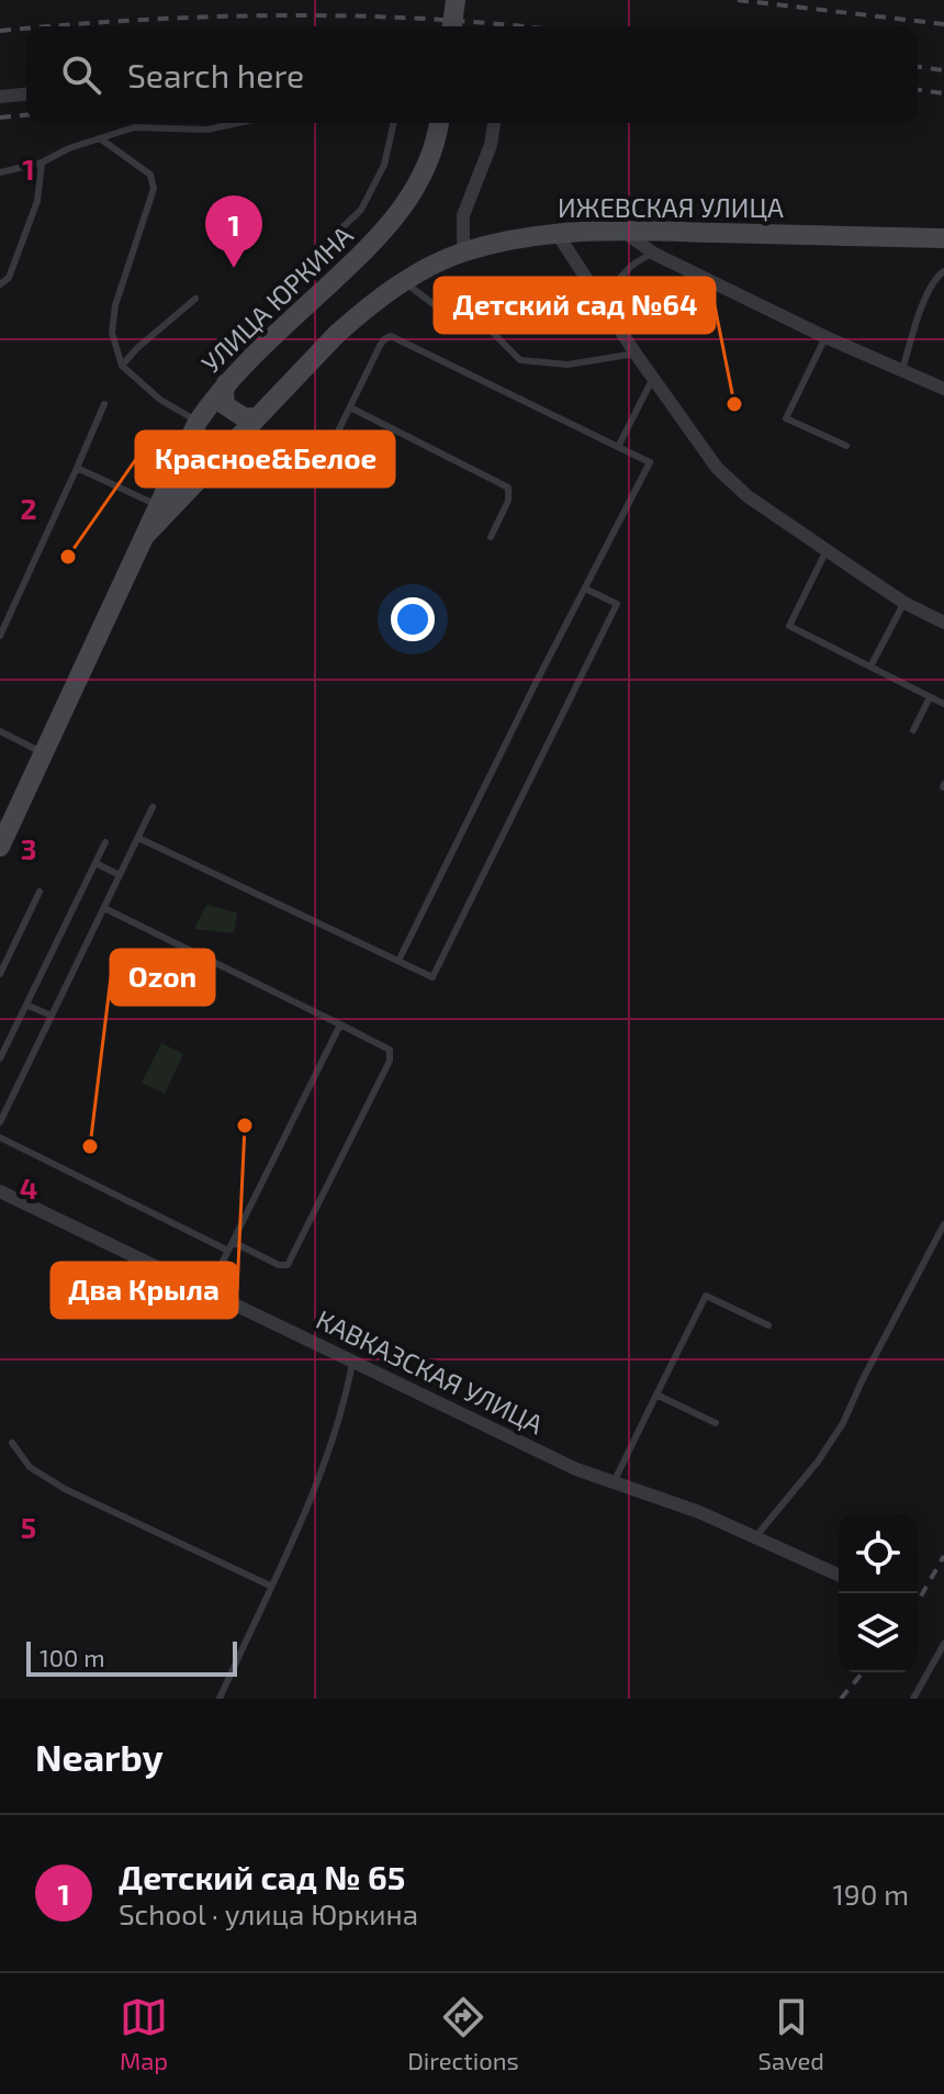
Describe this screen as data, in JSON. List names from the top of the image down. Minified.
{"streets":{"street":["ИЖЕВСКАЯ УЛИЦА","УЛИЦА ЮРКИНА","КАВКАЗСКАЯ УЛИЦА"]},"crossings":[["ИЖЕВСКАЯ УЛИЦА","УЛИЦА ЮРКИНА"]],"places":["Детский сад №64","Красное&Белое","Два Крыла","Ozon"],"scale_bar":"100 m","page":{"search":"Search here","pins":"1","scale":"100 m","heading":"Nearby","list":[{"mark":"1","name":"Детский сад № 65","note":"School · улица Юркина","value":"190 m"}],"nav":["Map","Directions","Saved"]},"grid":{"rows":["1","2","3","4","5"]}}
